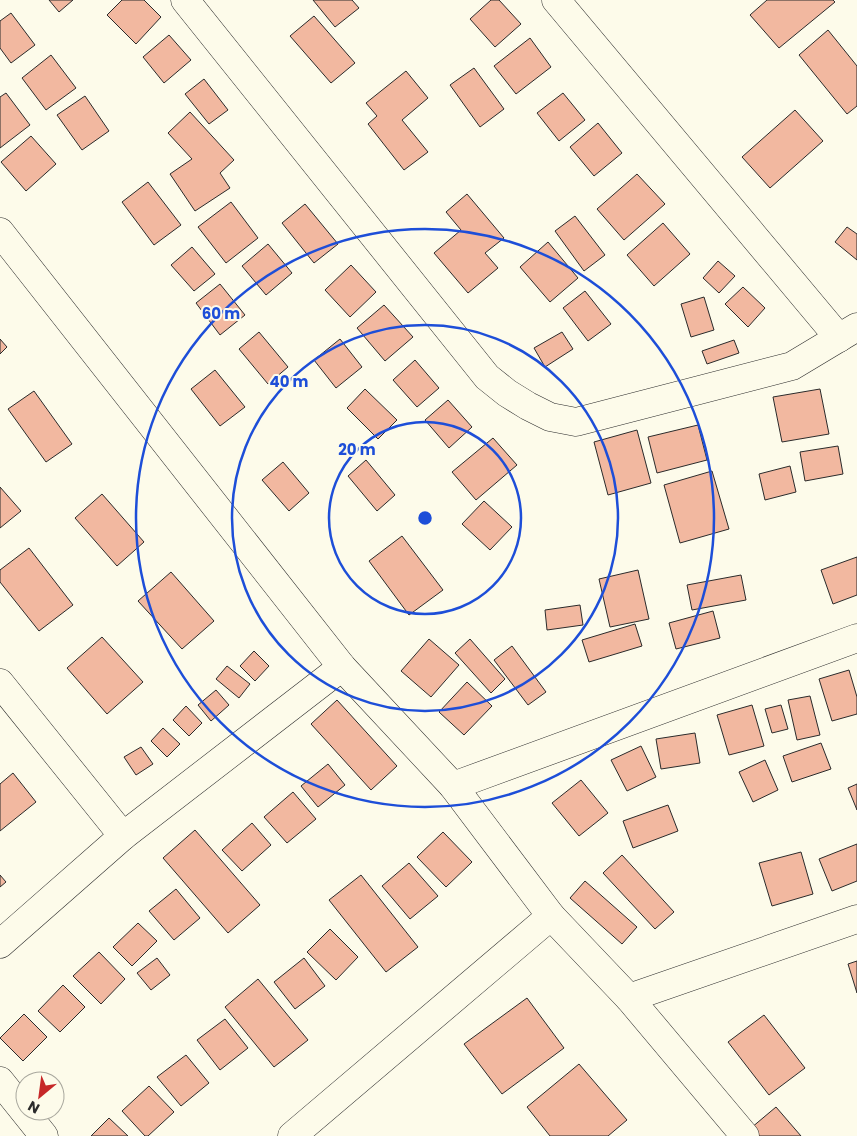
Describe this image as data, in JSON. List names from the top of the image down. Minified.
{"north":"bottom left","rings":["60 m","40 m","20 m"]}
